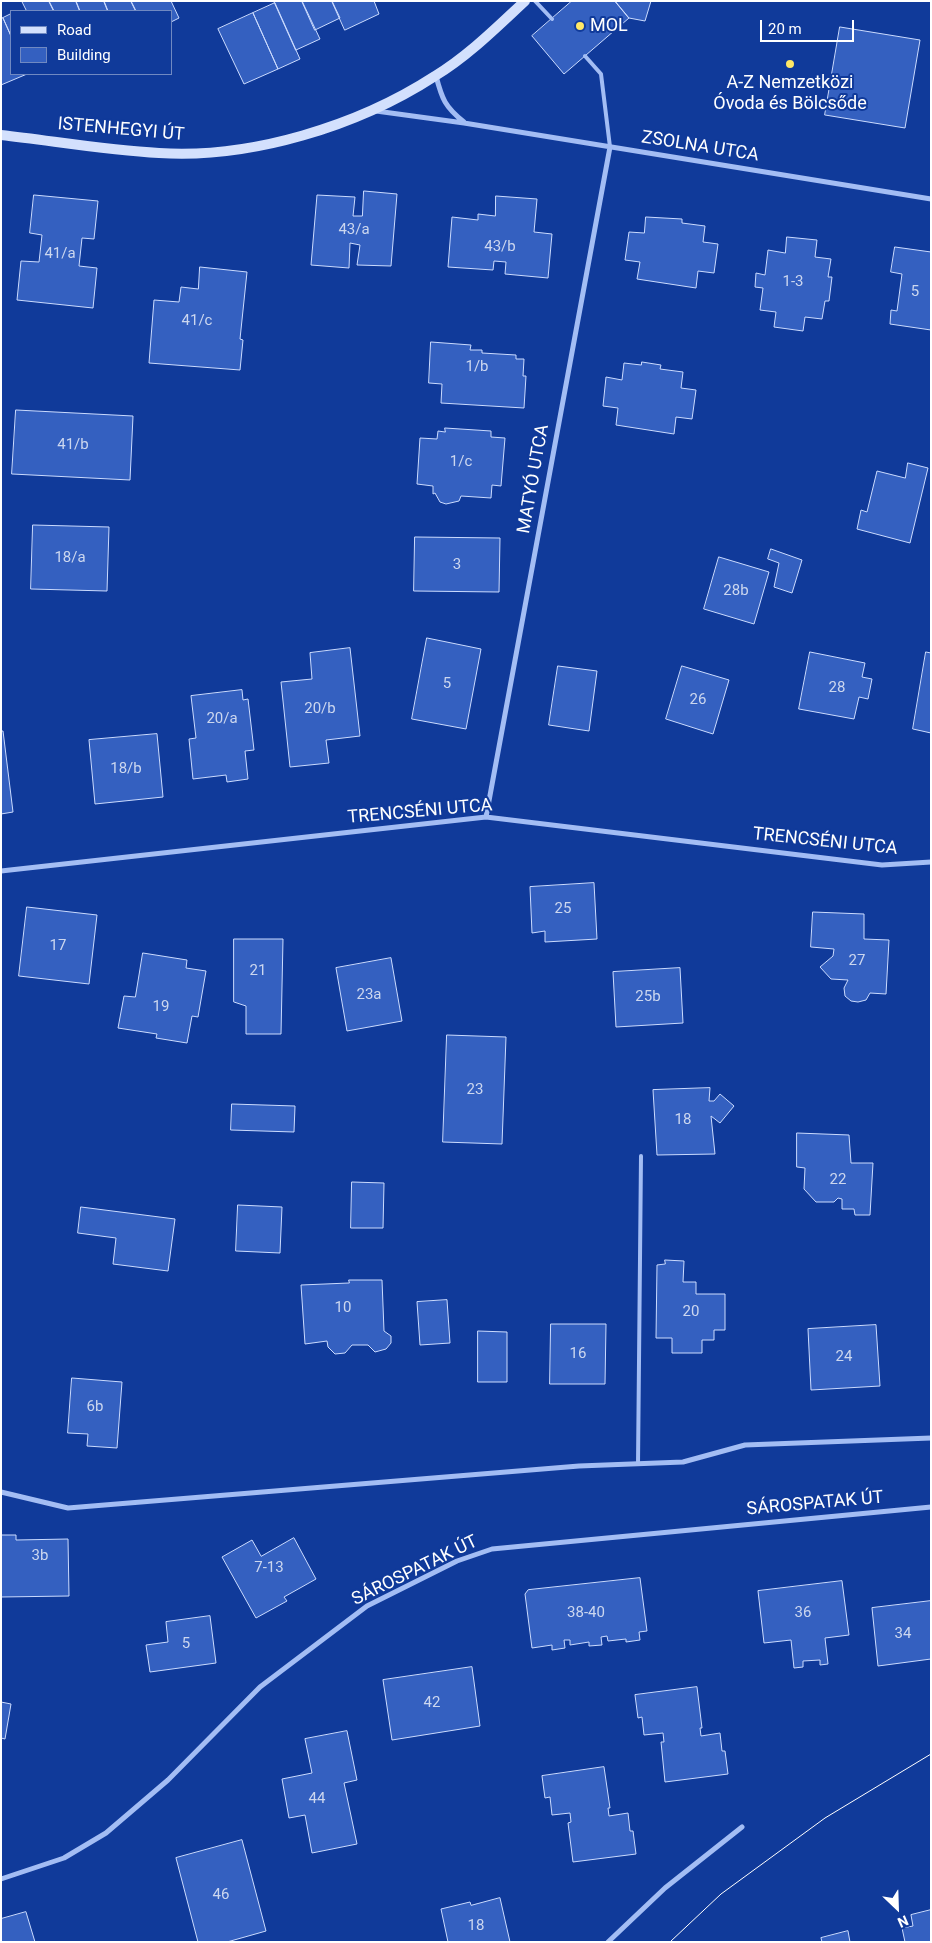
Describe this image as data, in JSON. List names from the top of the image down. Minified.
{"streets":{"street":["ISTENHEGYI ÚT","ZSOLNA UTCA","MATYÓ UTCA","TRENCSÉNI UTCA","SÁROSPATAK ÚT"]},"crossings":[["ISTENHEGYI ÚT","ZSOLNA UTCA"],["ZSOLNA UTCA","MATYÓ UTCA"],["MATYÓ UTCA","TRENCSÉNI UTCA"]],"places":["MOL","A-Z Nemzetközi Óvoda és Bölcsőde"],"house_numbers":["43/a","43/b","41/a","1-3","5","41/c","1/b","41/b","1/c","18/a","3","28b","5","28","26","20/b","20/a","18/b","25","17","27","21","23a","25b","19","23","18","22","10","20","16","24","6b","3b","7-13","38-40","36","34","5","42","44","46","18"],"legend":["Road","Building"],"scale_bar":"20 m","north":"bottom right"}
